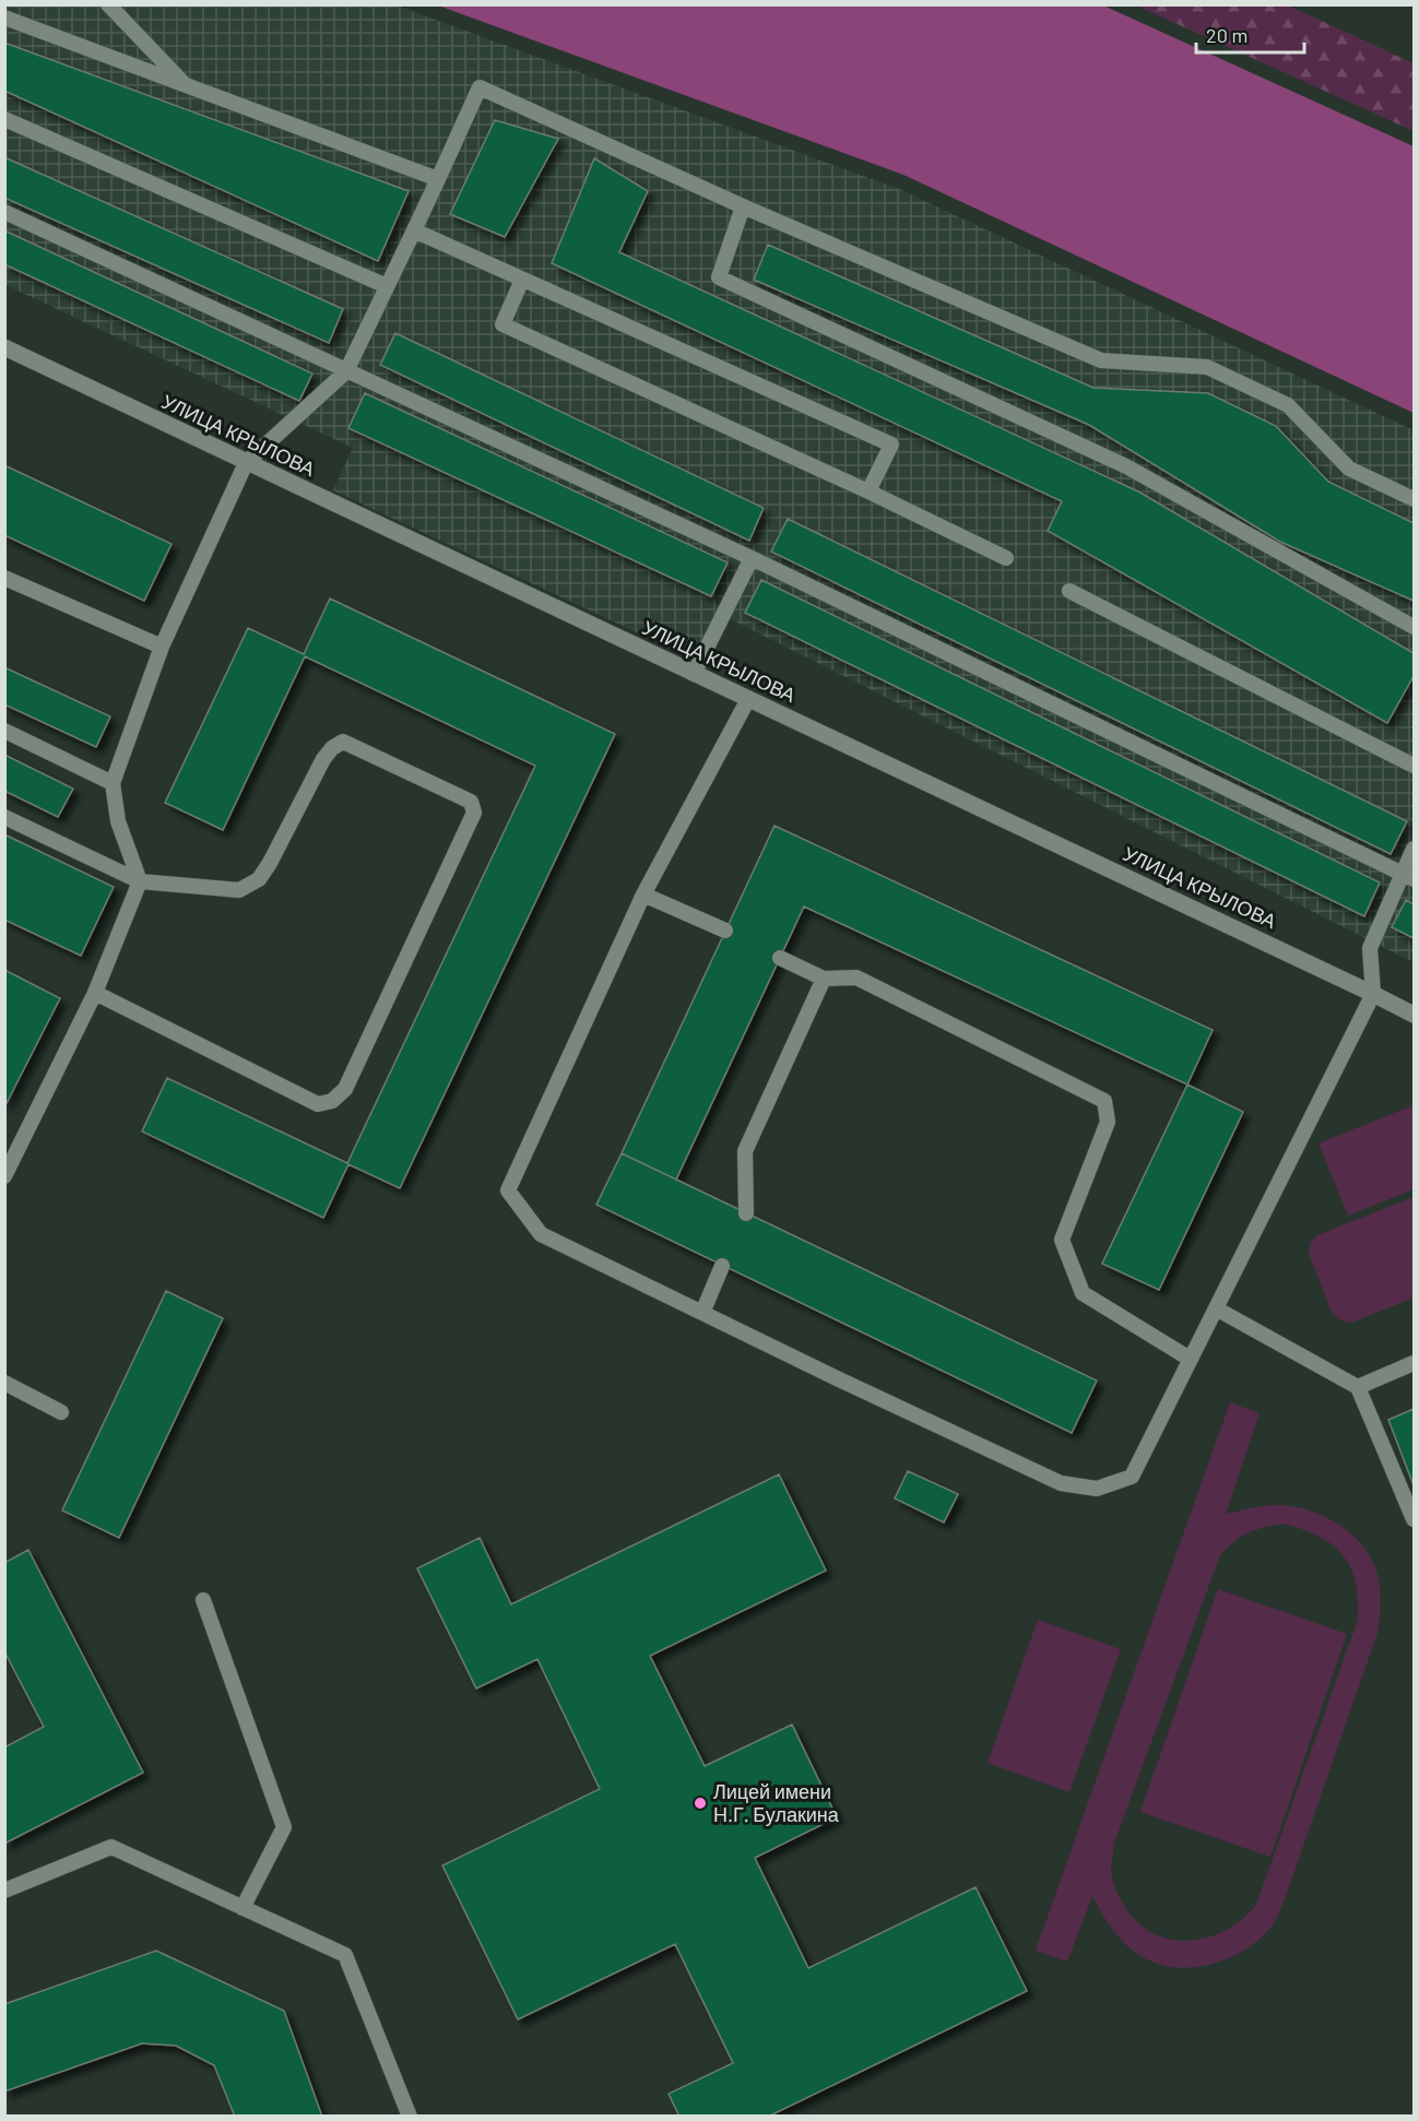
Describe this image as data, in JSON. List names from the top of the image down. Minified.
{"streets":{"street":["УЛИЦА КРЫЛОВА"]},"places":["Лицей имени Н.Г. Булакина"],"scale_bar":"20 m"}
